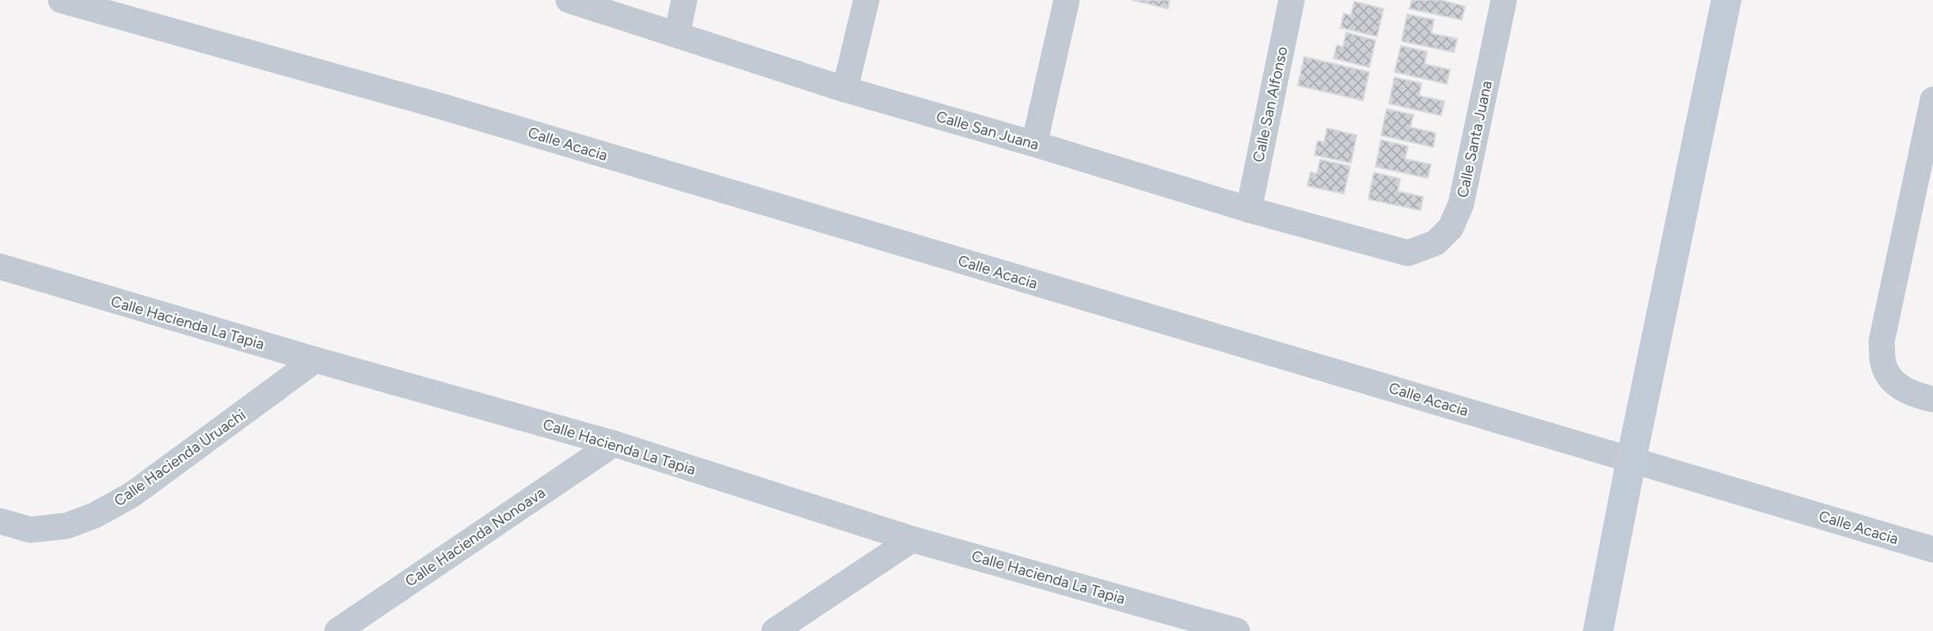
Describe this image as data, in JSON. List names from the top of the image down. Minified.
{"streets":{"street":["Calle San Alfonso","Calle San Juana","Calle Santa Juana","Calle Acacia","Calle Hacienda La Tapia","Calle Hacienda Uruachi","Calle Hacienda Nonoava"]},"crossings":[["Calle San Alfonso","Calle San Juana"],["Calle San Juana","Calle Santa Juana"],["Calle Hacienda La Tapia","Calle Hacienda Uruachi"],["Calle Hacienda La Tapia","Calle Hacienda Nonoava"]]}
